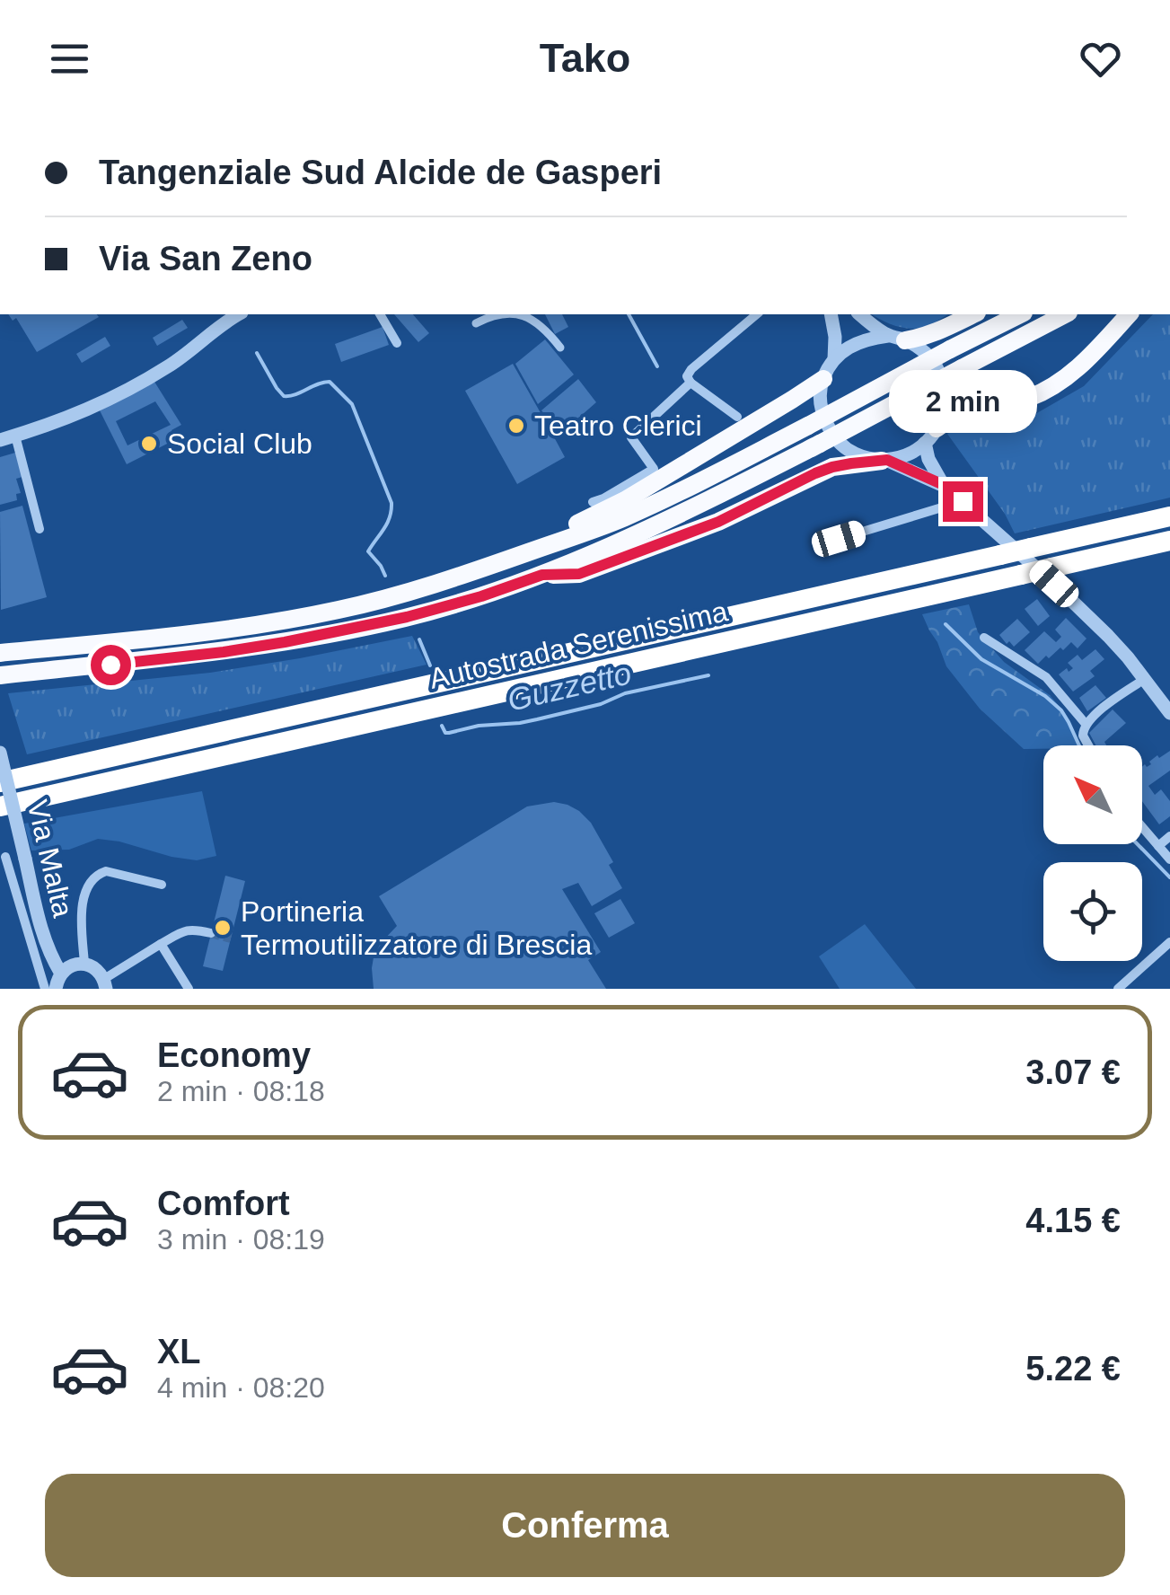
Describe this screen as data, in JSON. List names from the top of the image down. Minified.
{"streets":{"highway":["Autostrada Serenissima"],"street":["Via Malta"]},"water":["Guzzetto"],"places":["Teatro Clerici","Social Club","Portineria Termoutilizzatore di Brescia"],"north":"top left","page":{"header":"Tako","banner":["Tangenziale Sud Alcide de Gasperi","Via San Zeno"],"bubble":"2 min","list":[{"name":"Economy","note":"2 min · 08:18","value":"3.07 €"},{"name":"Comfort","note":"3 min · 08:19","value":"4.15 €"},{"name":"XL","note":"4 min · 08:20","value":"5.22 €"}],"buttons":"Conferma"}}
